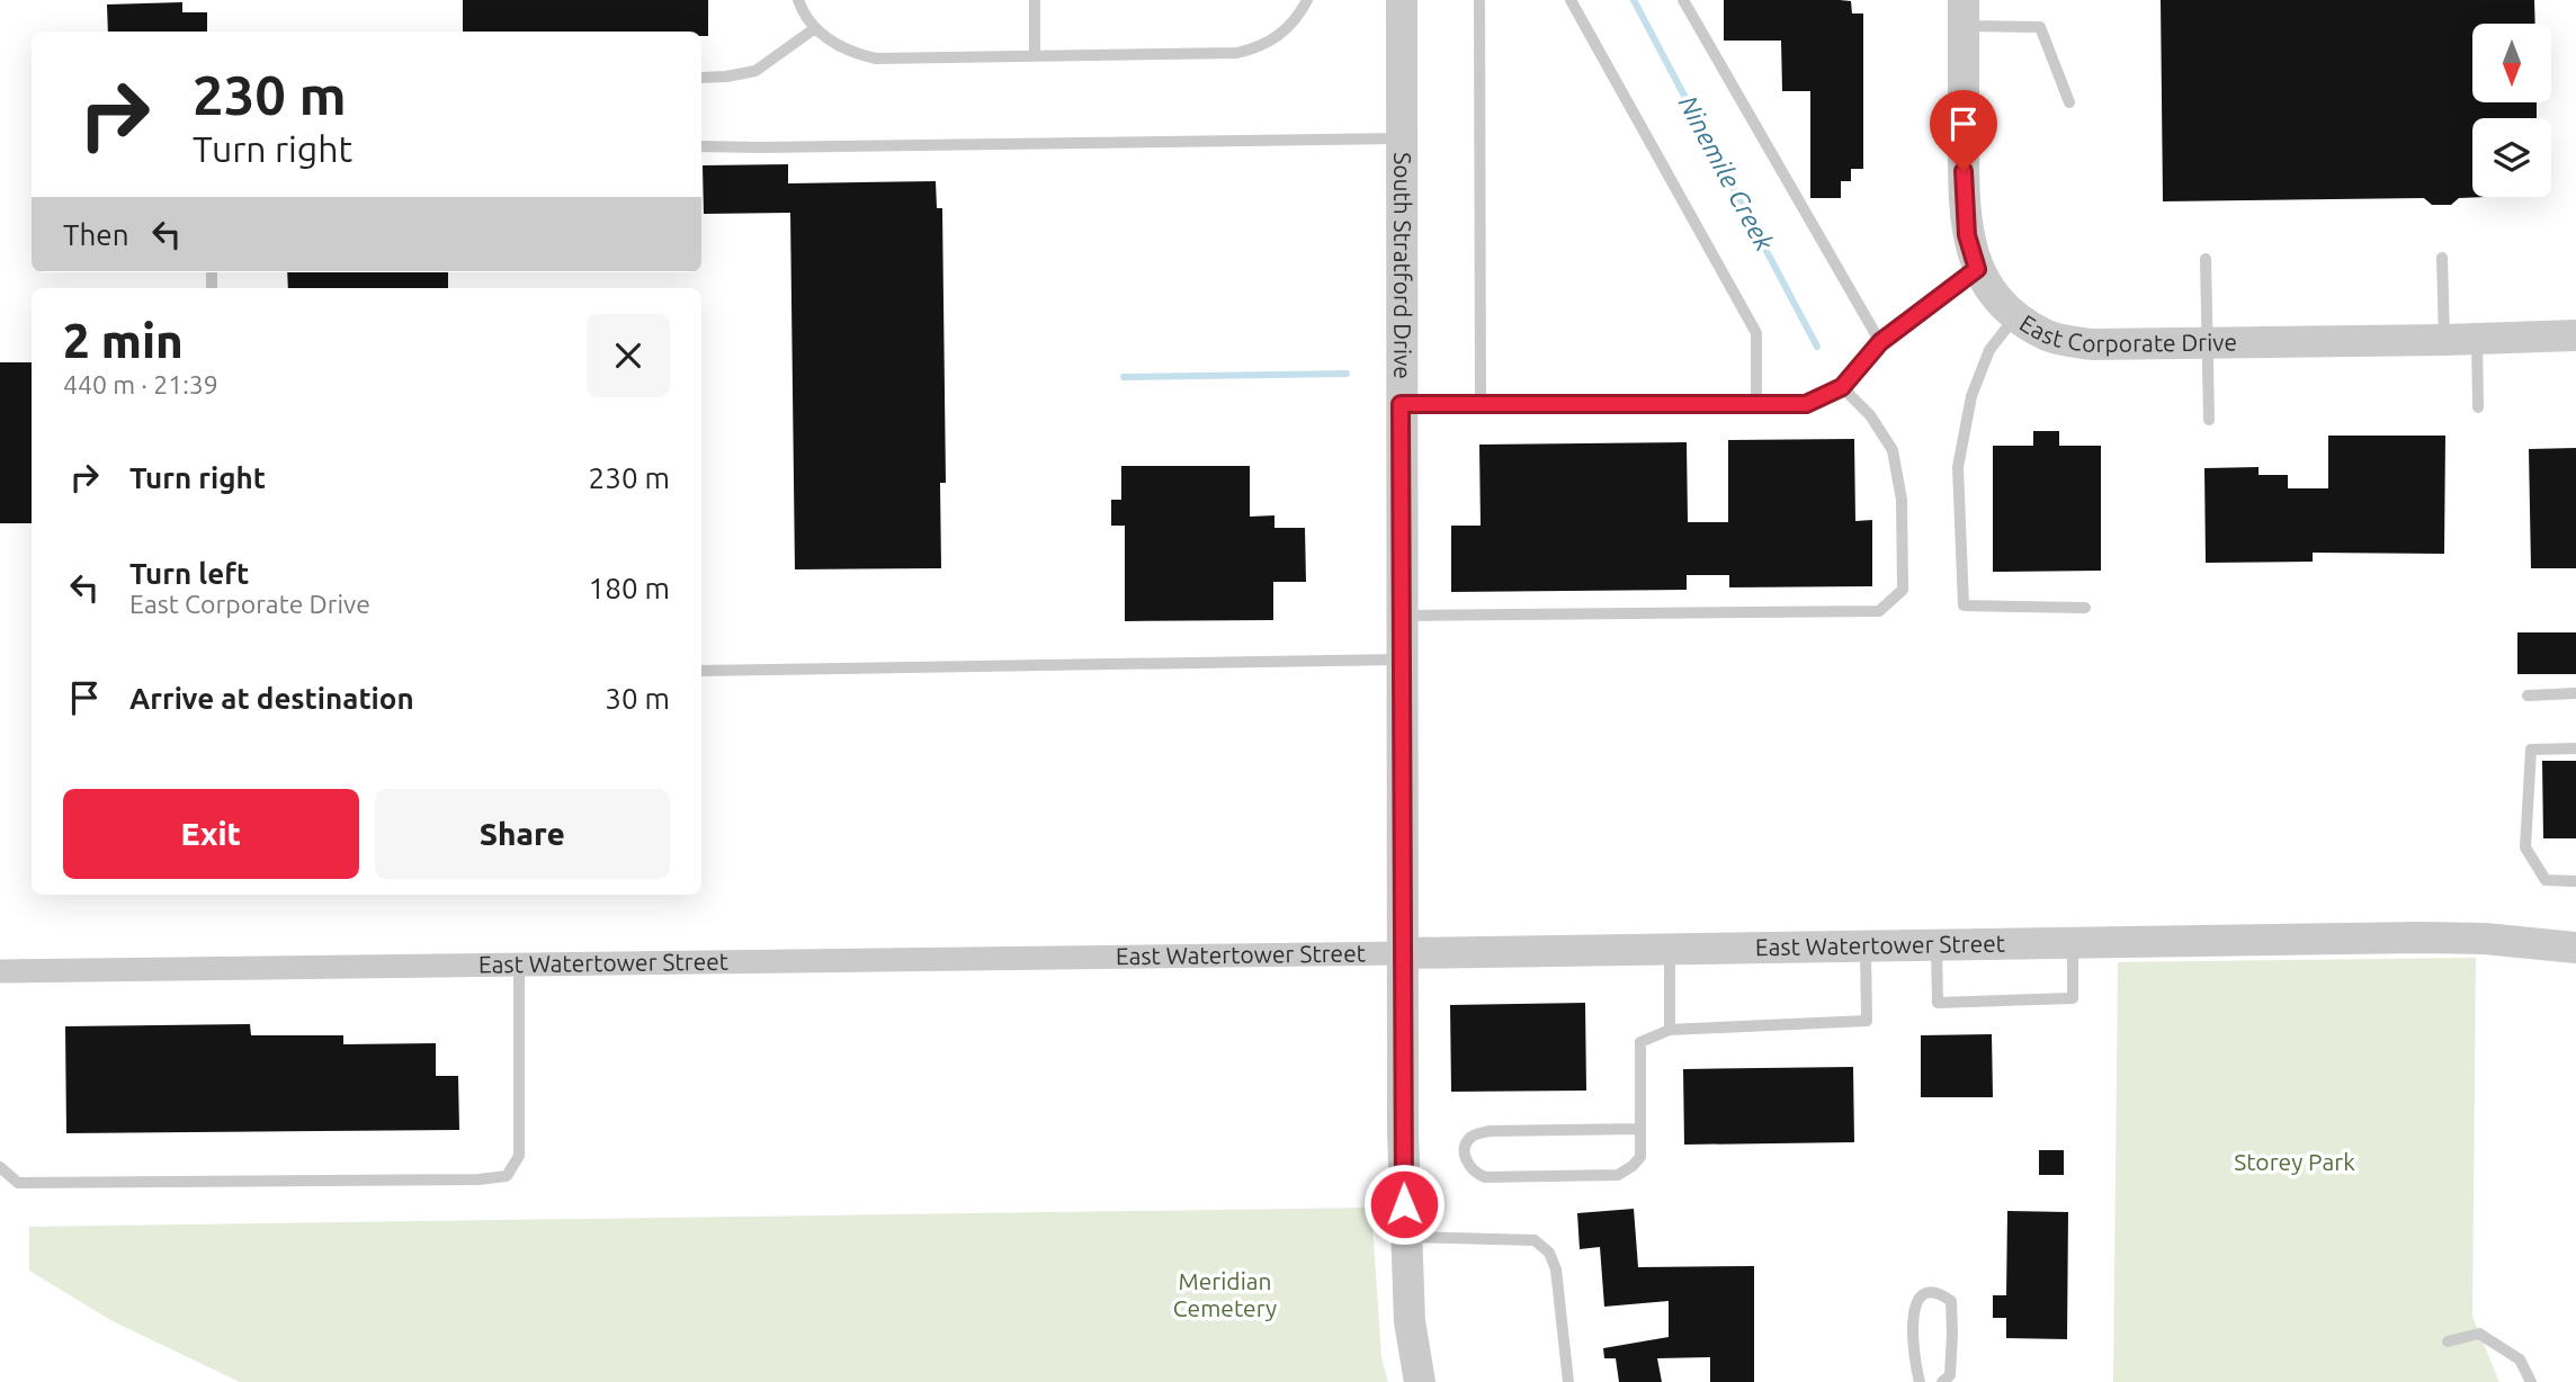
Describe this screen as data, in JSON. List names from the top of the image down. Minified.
{"streets":{"street":["South Stratford Drive","East Corporate Drive","East Watertower Street"]},"crossings":[["South Stratford Drive","East Watertower Street"]],"water":["Ninemile Creek"],"parks":["Storey Park","Meridian Cemetery"],"north":"bottom","page":{"turn":["230 m","Turn right"],"then":"Then","heading":["2 min","440 m · 21:39"],"list":[{"name":"Turn right","value":"230 m"},{"name":"Turn left","note":"East Corporate Drive","value":"180 m"},{"name":"Arrive at destination","value":"30 m"}],"buttons":["Exit","Share"]}}
